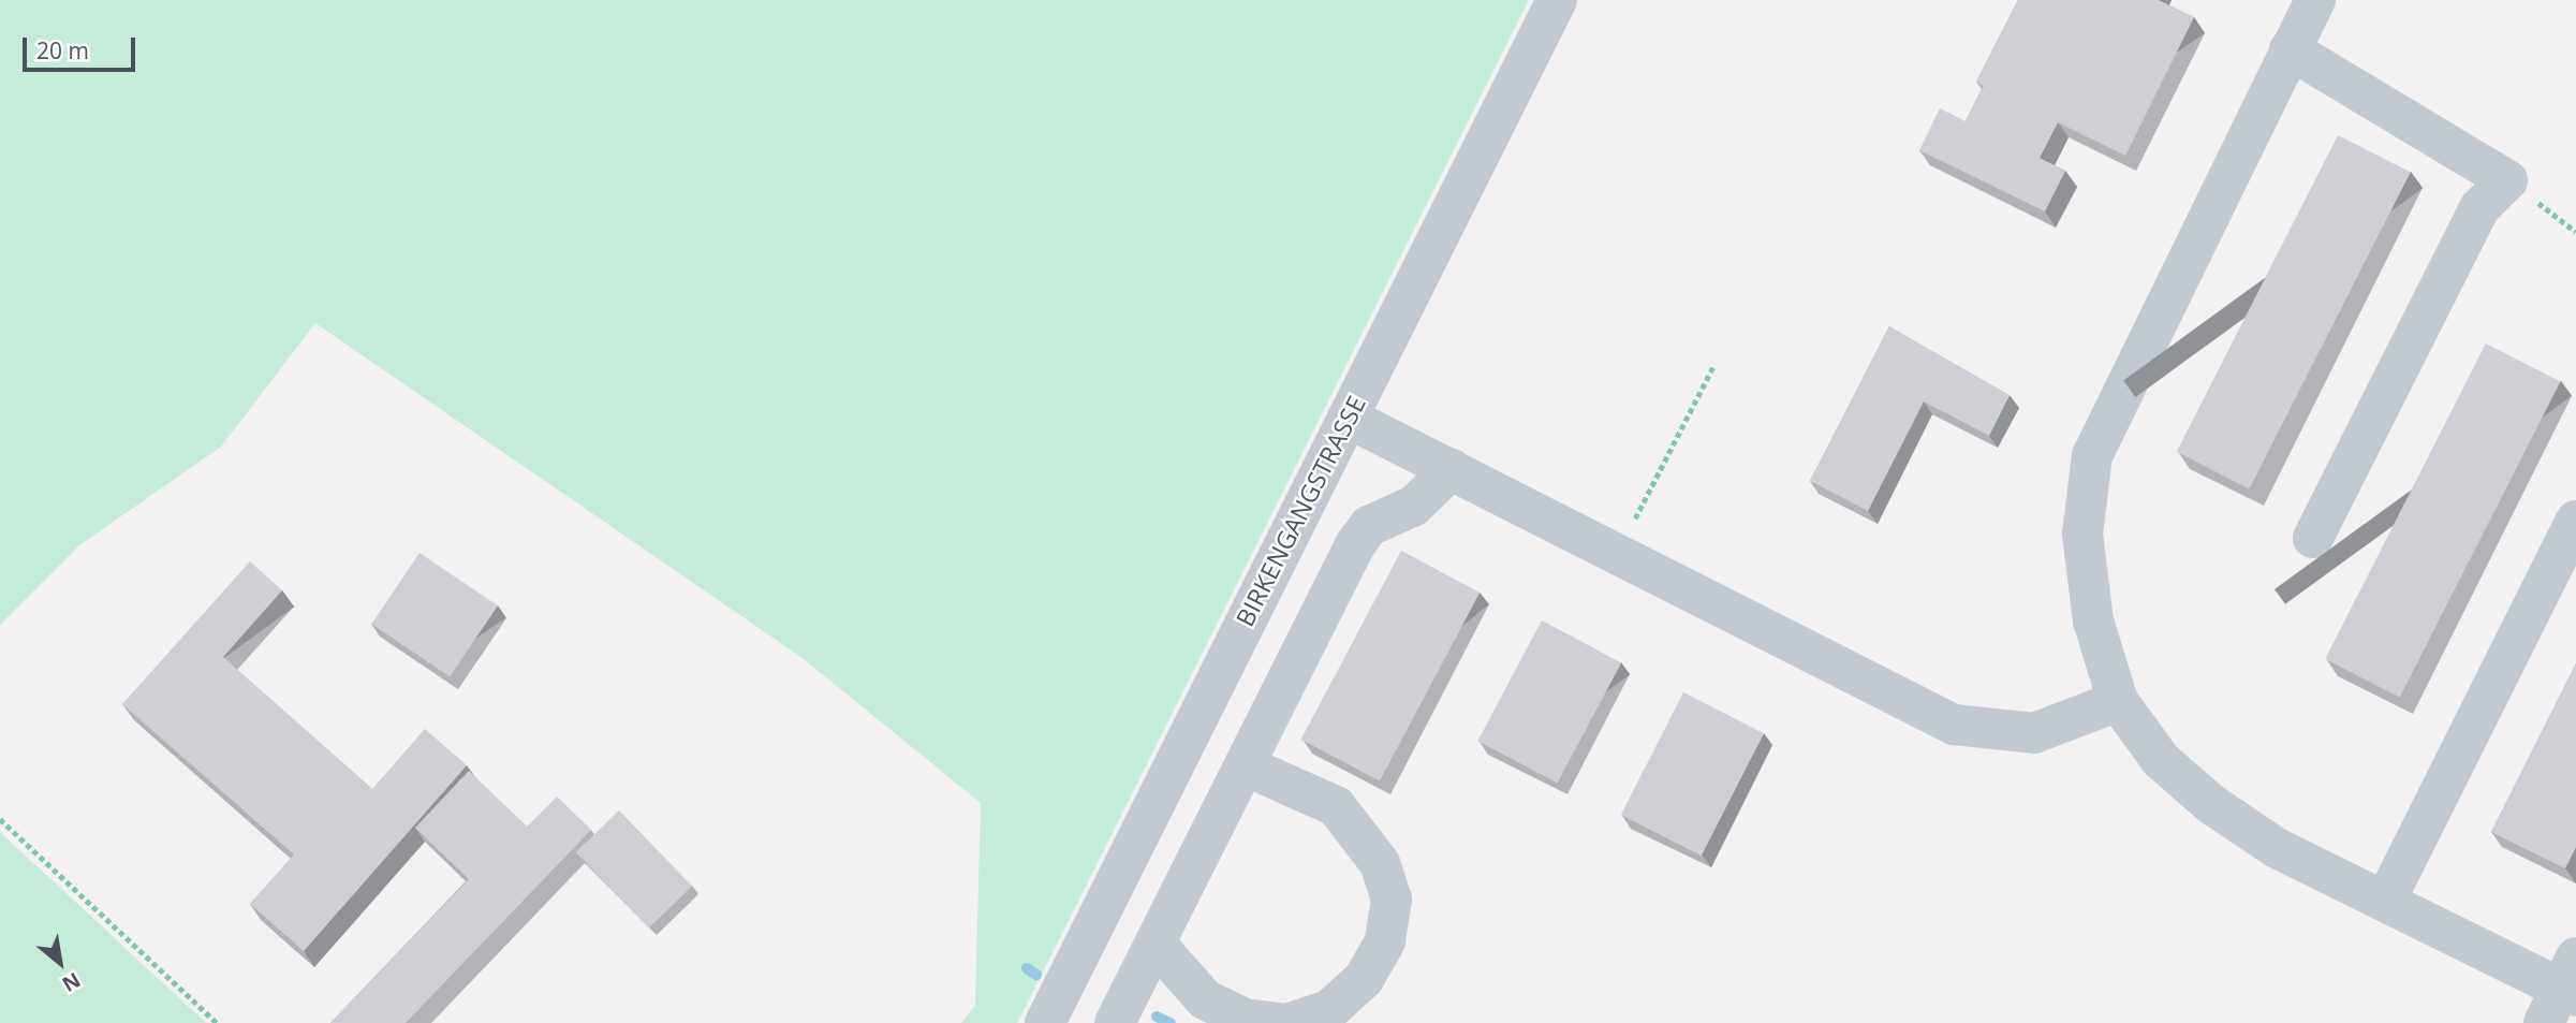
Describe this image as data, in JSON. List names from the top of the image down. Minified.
{"streets":{"street":["BIRKENGANGSTRASSE"]},"scale_bar":"20 m","north":"bottom right"}
